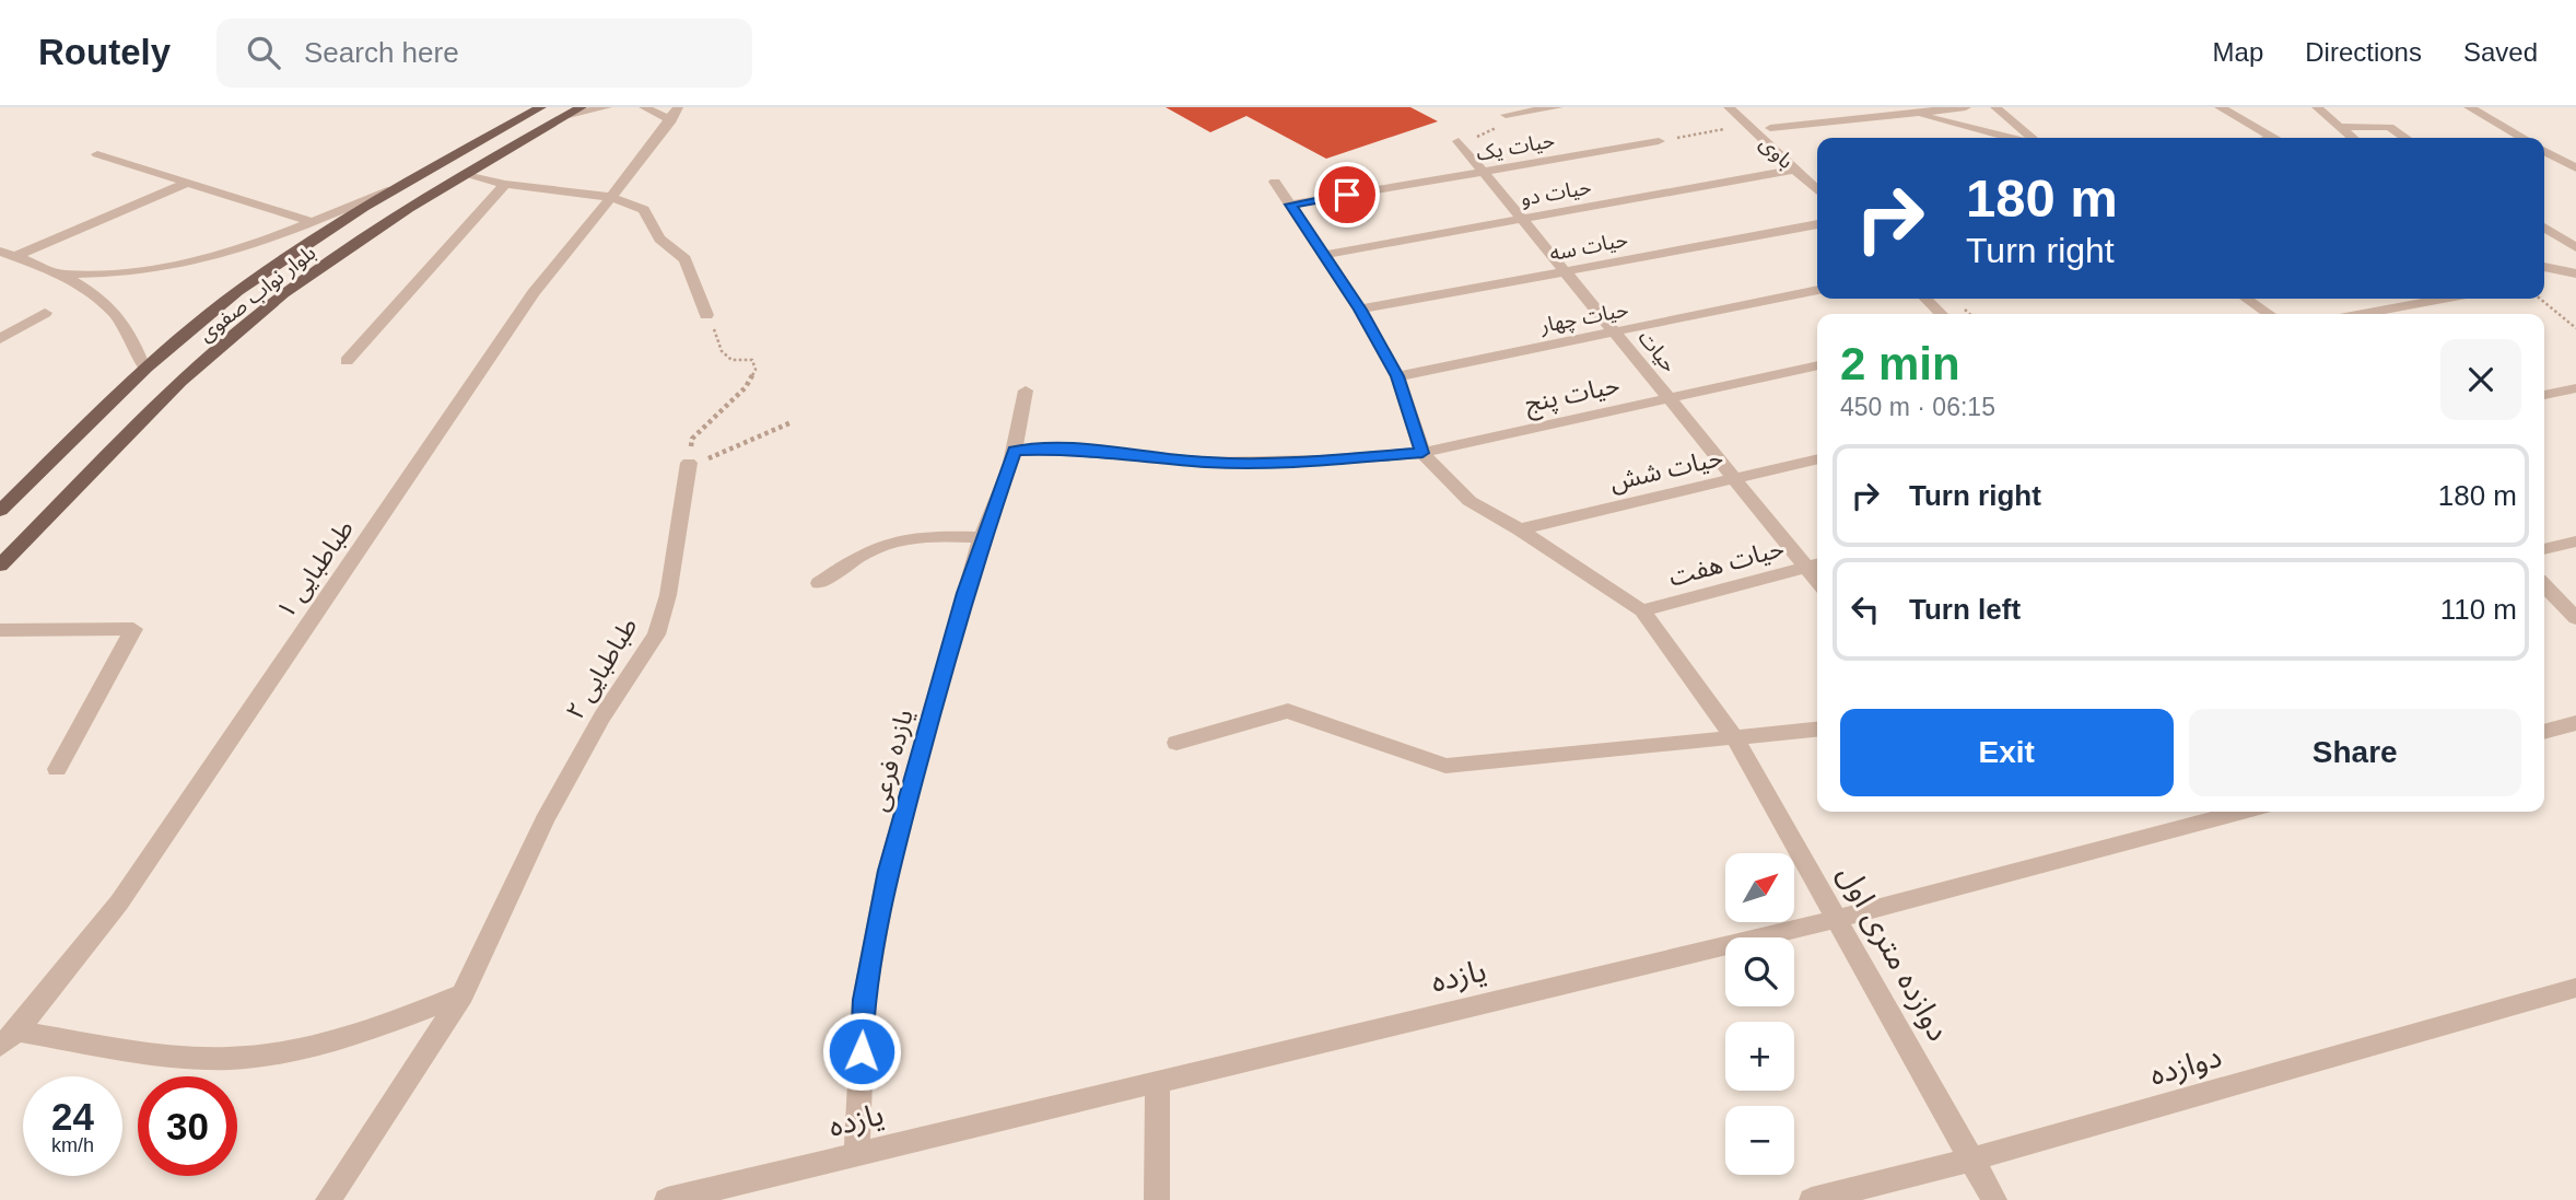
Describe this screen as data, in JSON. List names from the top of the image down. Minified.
{"streets":{"main road":["بلوار نواب صفوی"],"street":["حیات یک","باوی","حیات دو","حیات سه","حیات چهار","حیات","حیات پنج","حیات شش","حیات هفت","طباطبایی ۱","طباطبایی ۲","یازده فرعی","دوازده متری اول","یازده","دوازده"]},"crossings":[["حیات یک","حیات"],["باوی","حیات دو"],["حیات دو","حیات"],["حیات سه","حیات"],["حیات چهار","حیات"],["حیات","حیات پنج"],["حیات","حیات شش"],["حیات","حیات هفت"],["حیات پنج","یازده فرعی"],["حیات هفت","دوازده متری اول"],["یازده فرعی","یازده"],["دوازده متری اول","یازده"],["دوازده متری اول","دوازده"]],"north":"top right","page":{"header":"Routely","search":"Search here","nav":["Map","Directions","Saved"],"turn":["180 m","Turn right"],"heading":["2 min","450 m · 06:15"],"list":[{"name":"Turn right","value":"180 m"},{"name":"Turn left","value":"110 m"}],"buttons":["Exit","Share"],"map_buttons":["+","−"],"speed":"24 km/h","limit":"30"}}
